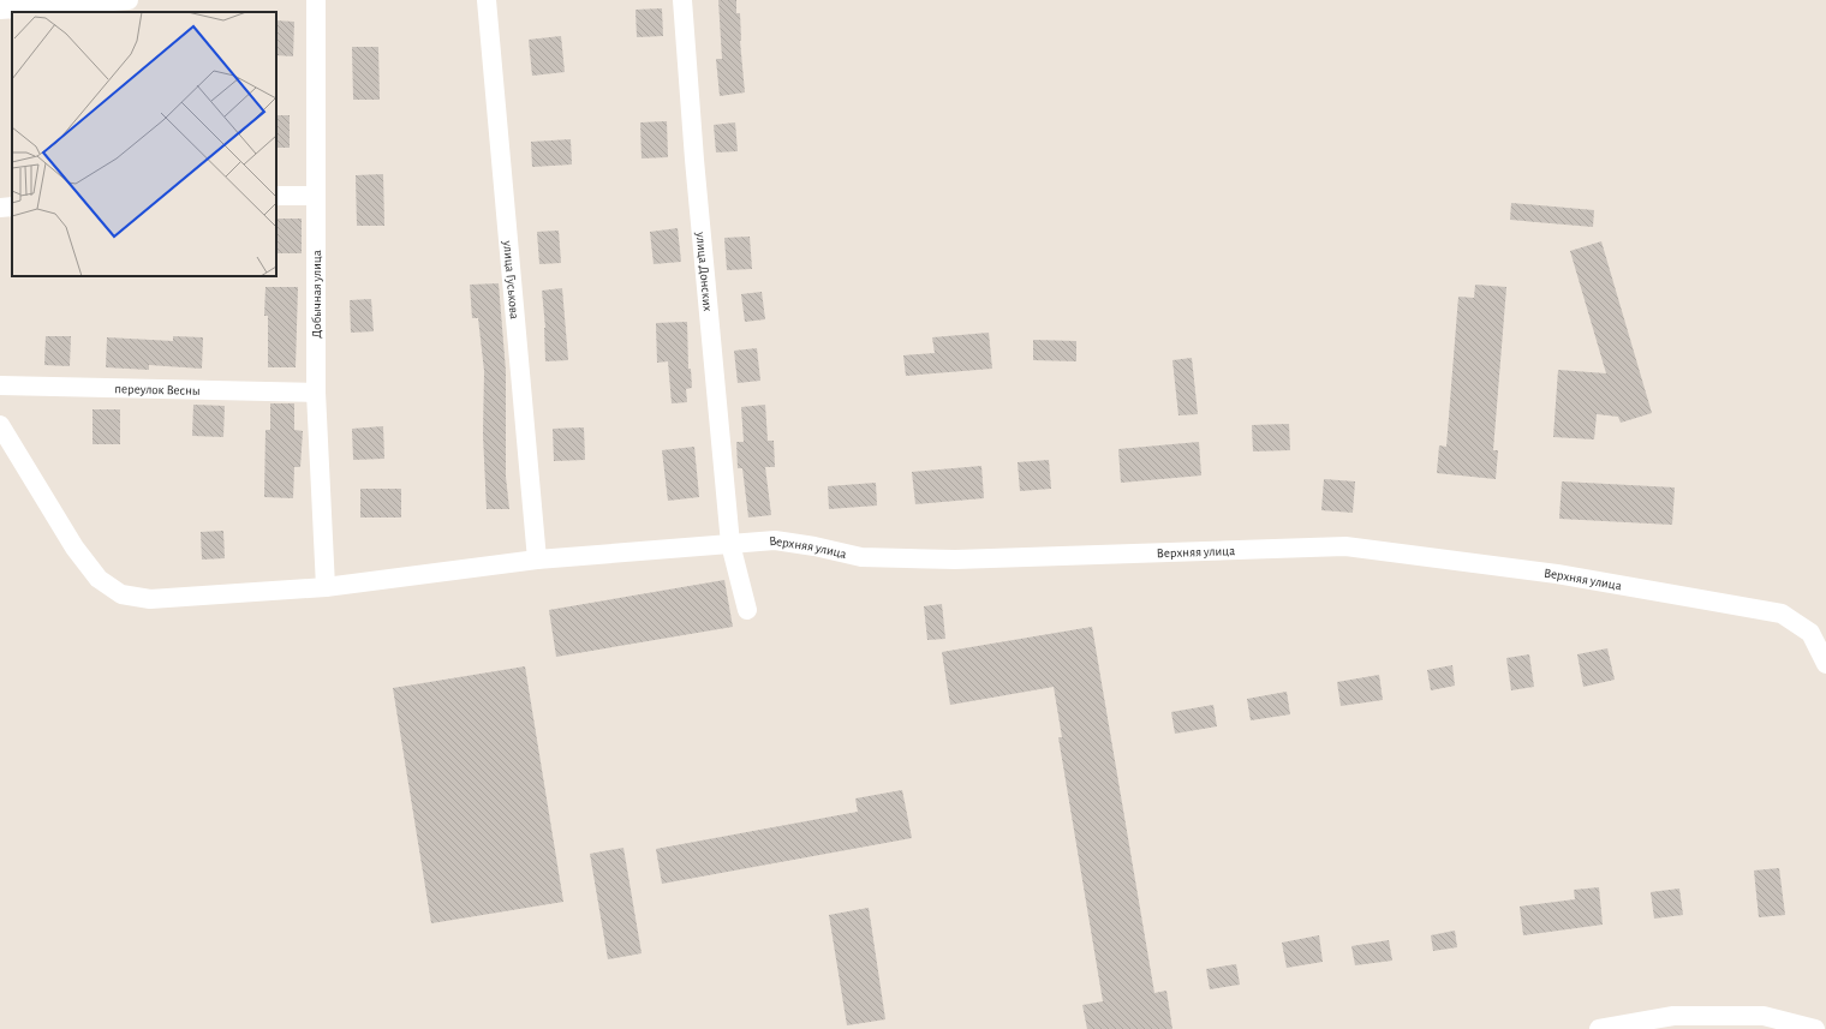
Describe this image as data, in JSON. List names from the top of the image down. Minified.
{"streets":{"street":["улица Донских","улица Гуськова","Добычная улица","переулок Весны","Верхняя улица"]},"crossings":[["улица Донских","Верхняя улица"],["улица Гуськова","Верхняя улица"],["Добычная улица","переулок Весны"],["Добычная улица","Верхняя улица"]]}
